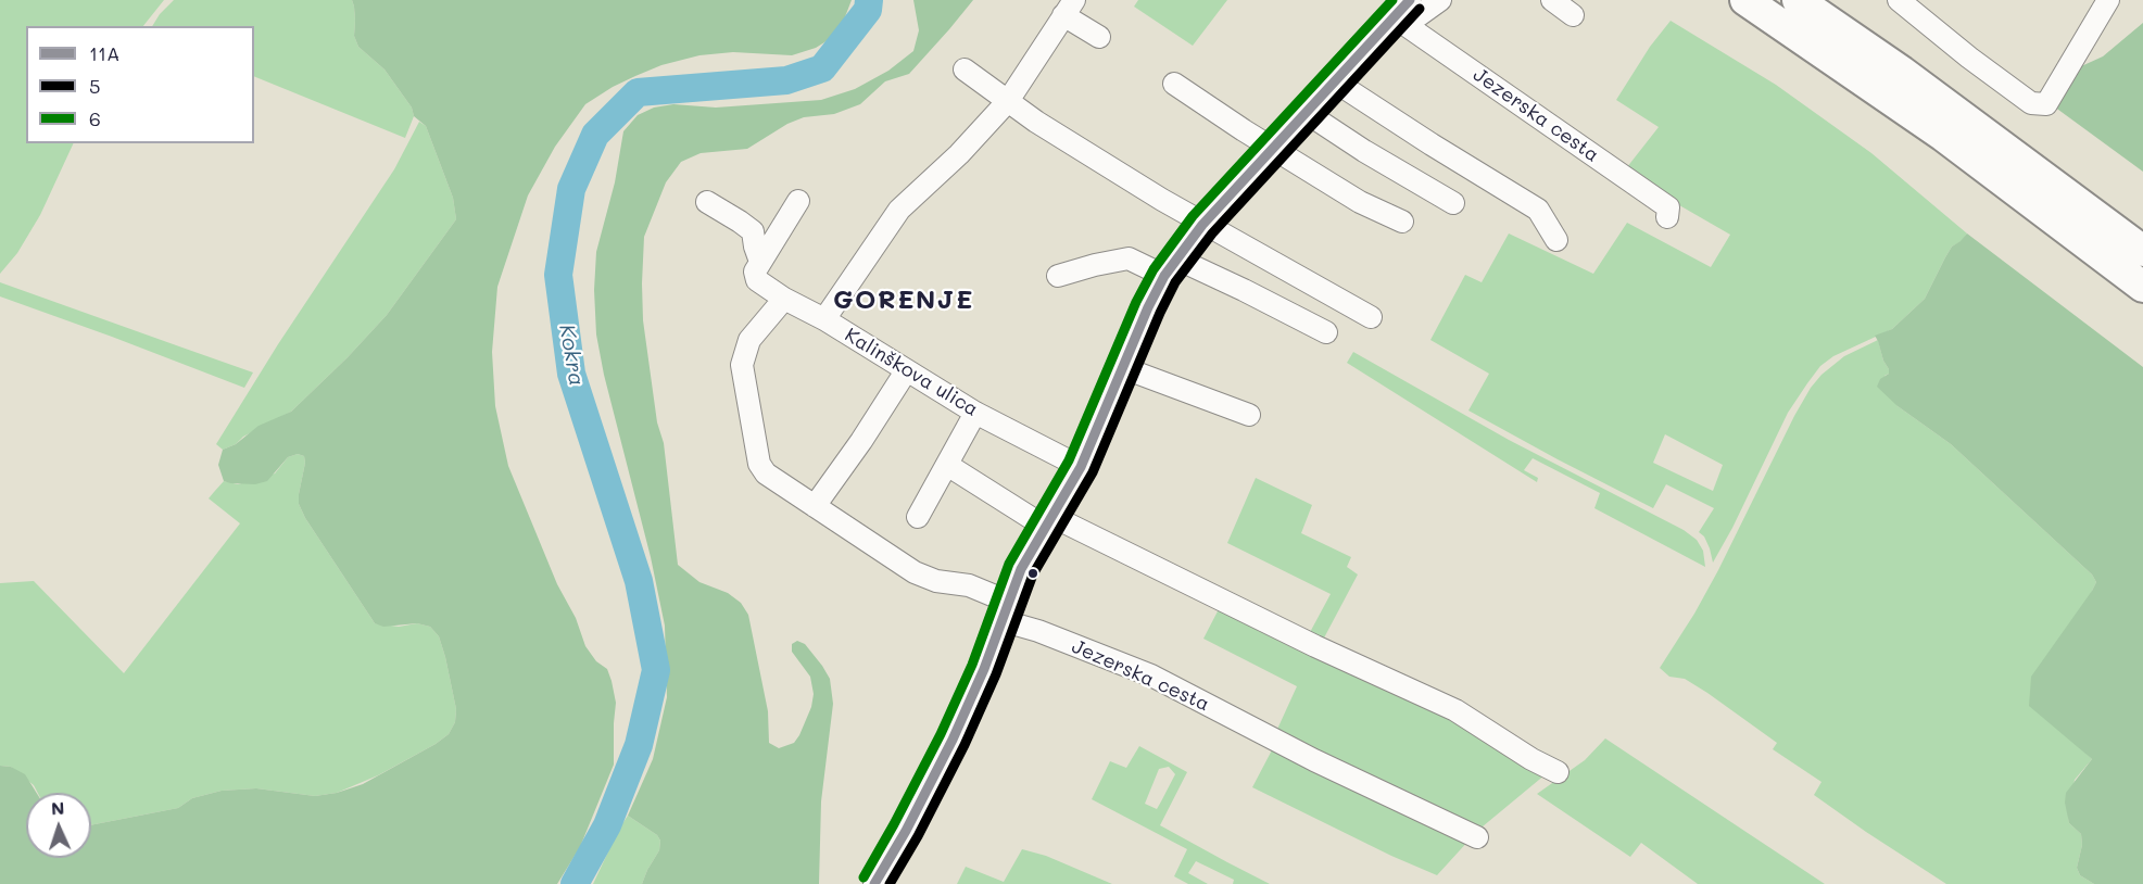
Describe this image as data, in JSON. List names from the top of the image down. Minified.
{"streets":{"street":["Jezerska cesta","Kalinškova ulica"]},"districts":["GORENJE"],"water":["Kokra"],"lines":["transit line 11A","transit line 6","transit line 5"],"legend":["11A","5","6"],"north":"top"}
